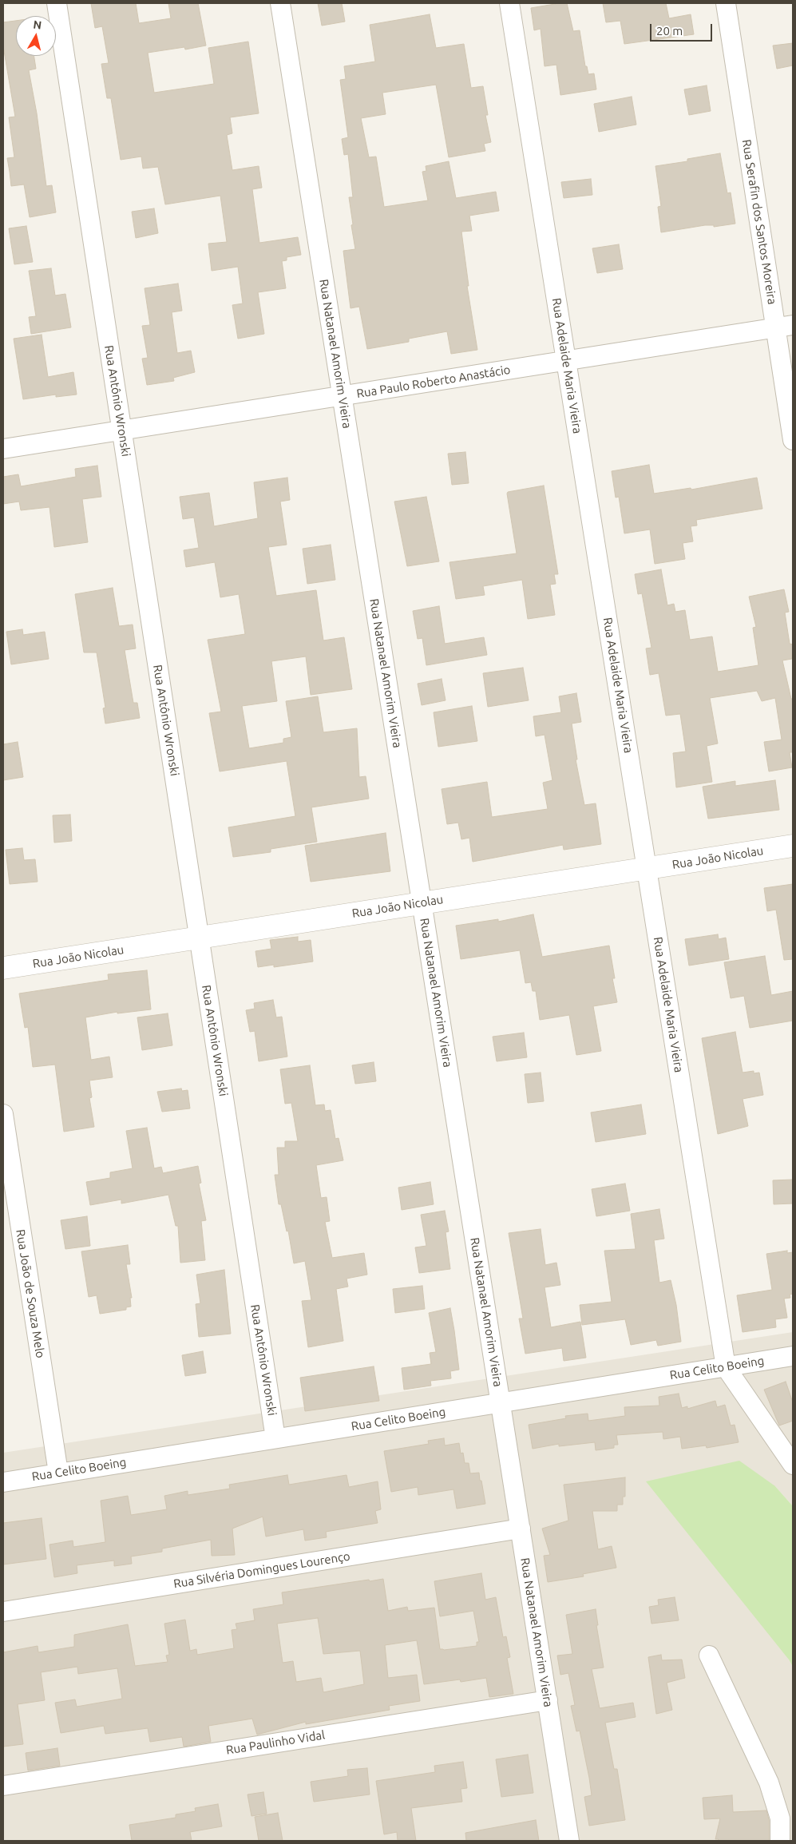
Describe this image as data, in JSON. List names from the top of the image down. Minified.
{"streets":{"street":["Rua Serafin dos Santos Moreira","Rua Natanael Amorim Vieira","Rua Adelaide Maria Vieira","Rua Paulo Roberto Anastácio","Rua Antônio Wronski","Rua João Nicolau","Rua João de Souza Melo","Rua Celito Boeing","Rua Silvéria Domingues Lourenço","Rua Paulinho Vidal"]},"crossings":[["Rua Serafin dos Santos Moreira","Rua Paulo Roberto Anastácio"],["Rua Natanael Amorim Vieira","Rua Paulo Roberto Anastácio"],["Rua Natanael Amorim Vieira","Rua João Nicolau"],["Rua Natanael Amorim Vieira","Rua Celito Boeing"],["Rua Natanael Amorim Vieira","Rua Silvéria Domingues Lourenço"],["Rua Natanael Amorim Vieira","Rua Paulinho Vidal"],["Rua Adelaide Maria Vieira","Rua Paulo Roberto Anastácio"],["Rua Adelaide Maria Vieira","Rua João Nicolau"],["Rua Adelaide Maria Vieira","Rua Celito Boeing"],["Rua Paulo Roberto Anastácio","Rua Antônio Wronski"],["Rua Antônio Wronski","Rua João Nicolau"],["Rua Antônio Wronski","Rua Celito Boeing"],["Rua João de Souza Melo","Rua Celito Boeing"]],"scale_bar":"20 m","north":"top"}
